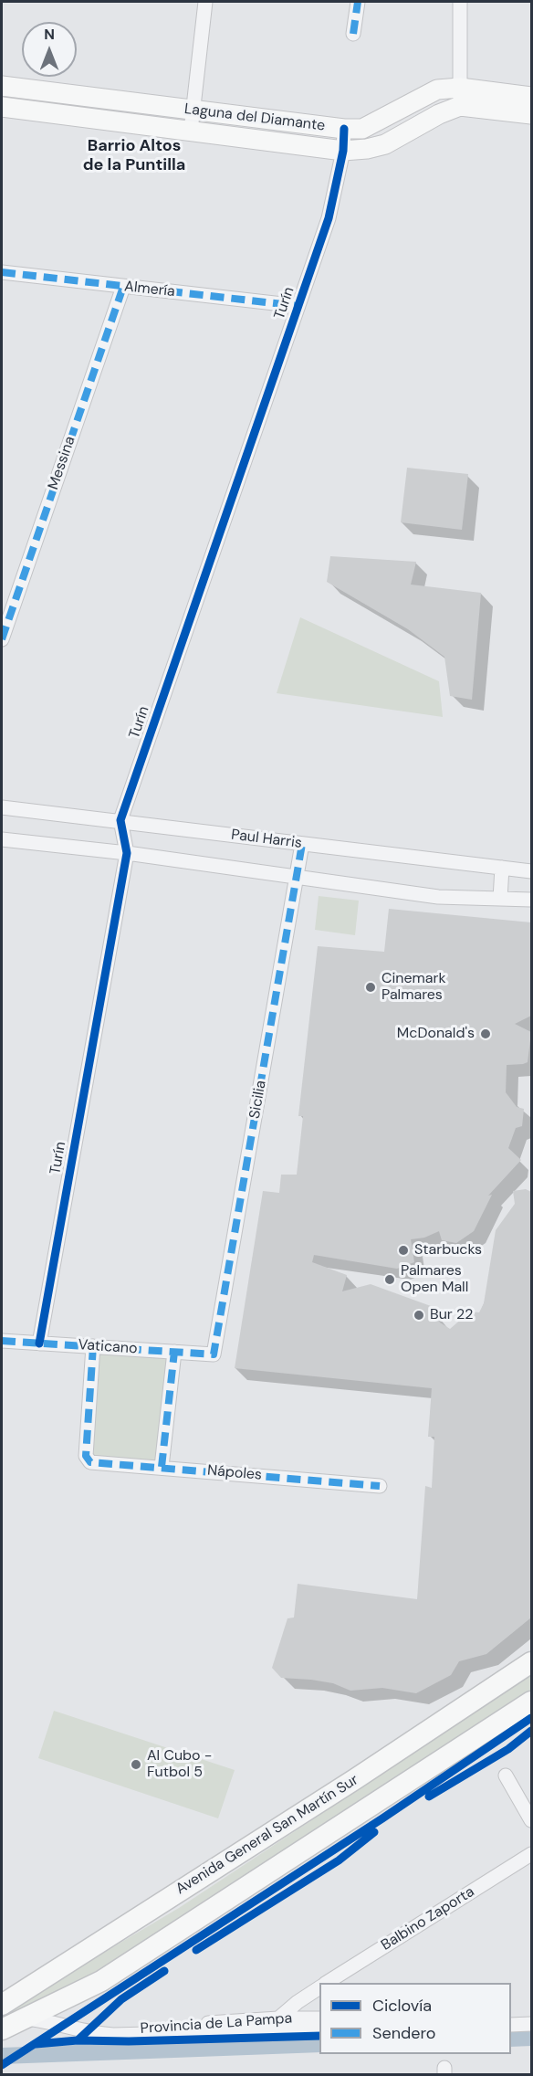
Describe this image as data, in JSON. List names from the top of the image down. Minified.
{"streets":{"main road":["Avenida General San Martín Sur"],"street":["Laguna del Diamante","Almería","Turín","Messina","Paul Harris","Sicilia","Vaticano","Nápoles","Balbino Zaporta","Provincia de La Pampa"]},"crossings":[["Laguna del Diamante","Turín"],["Almería","Turín"],["Almería","Messina"],["Turín","Paul Harris"],["Turín","Vaticano"],["Paul Harris","Sicilia"],["Sicilia","Vaticano"],["Vaticano","Nápoles"]],"districts":["Barrio Altos de la Puntilla"],"places":["Cinemark Palmares","McDonald's","Starbucks","Palmares Open Mall","Bur 22","Al Cubo - Futbol 5"],"legend":["Ciclovía","Sendero"],"north":"top"}
